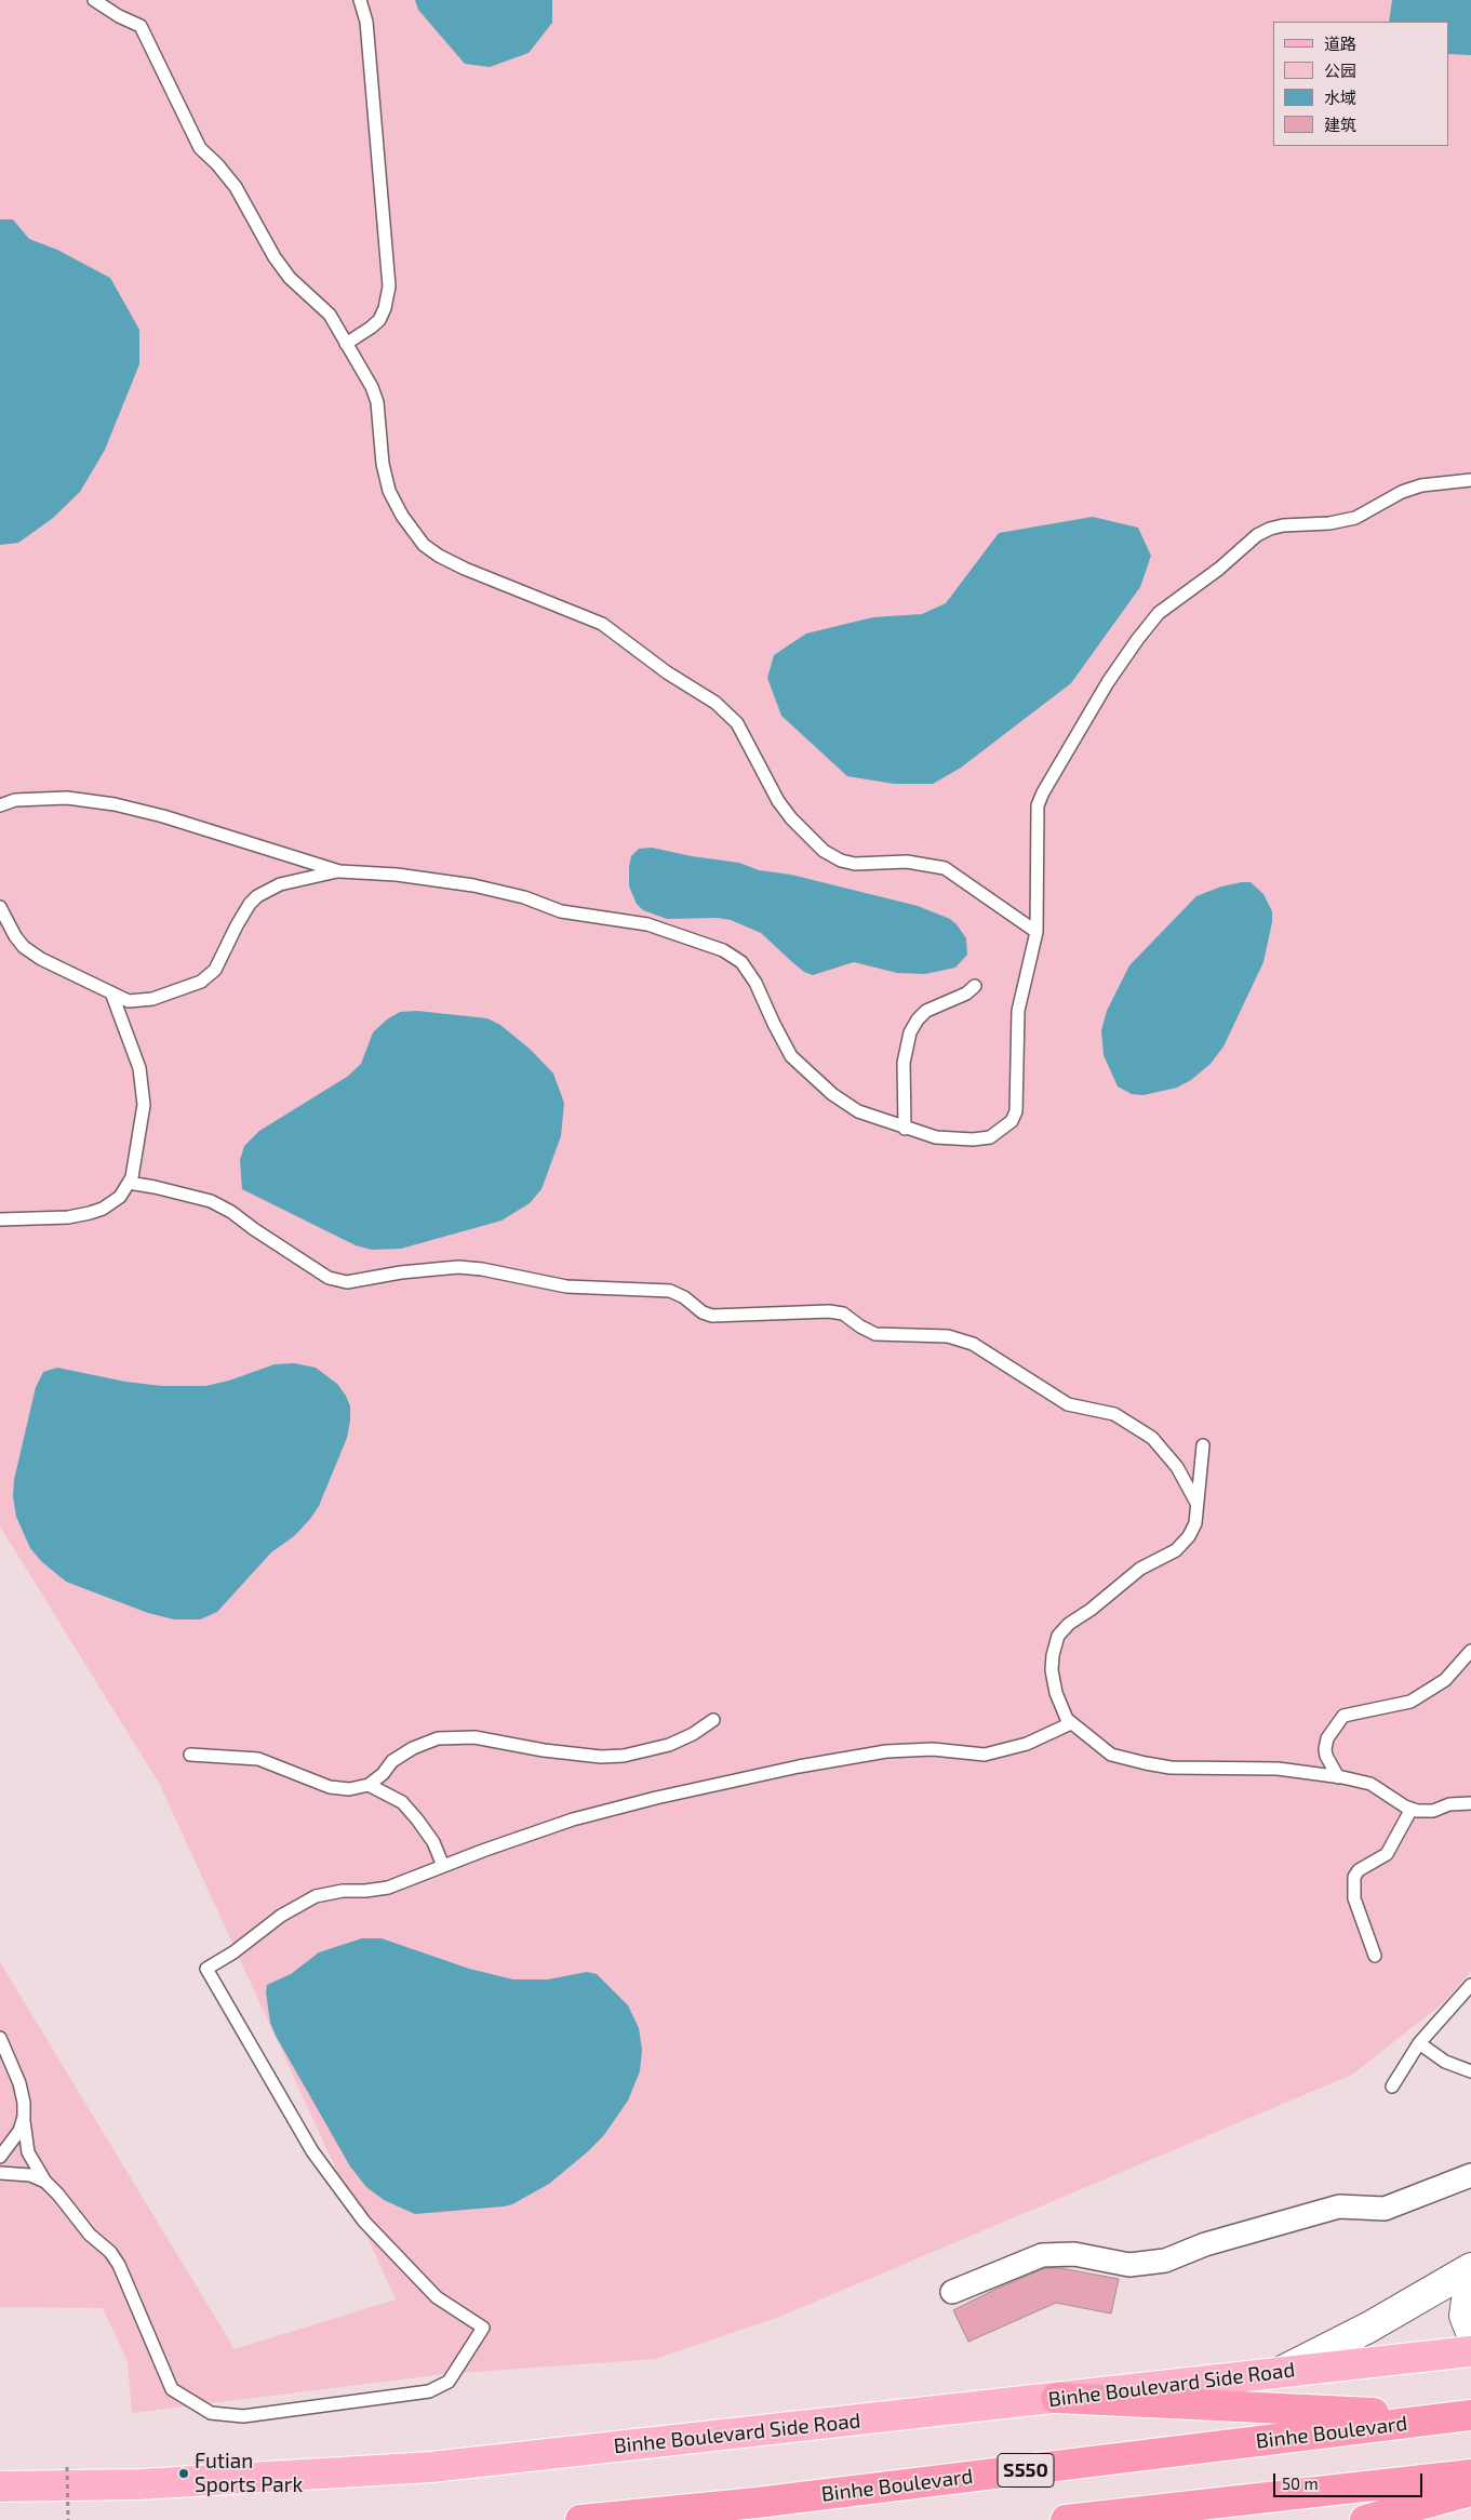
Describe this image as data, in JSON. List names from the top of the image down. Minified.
{"streets":{"highway":["Binhe Boulevard","S550"],"main road":["Binhe Boulevard Side Road"]},"places":["Futian Sports Park"],"legend":["道路","公园","水域","建筑"],"scale_bar":"50 m"}
